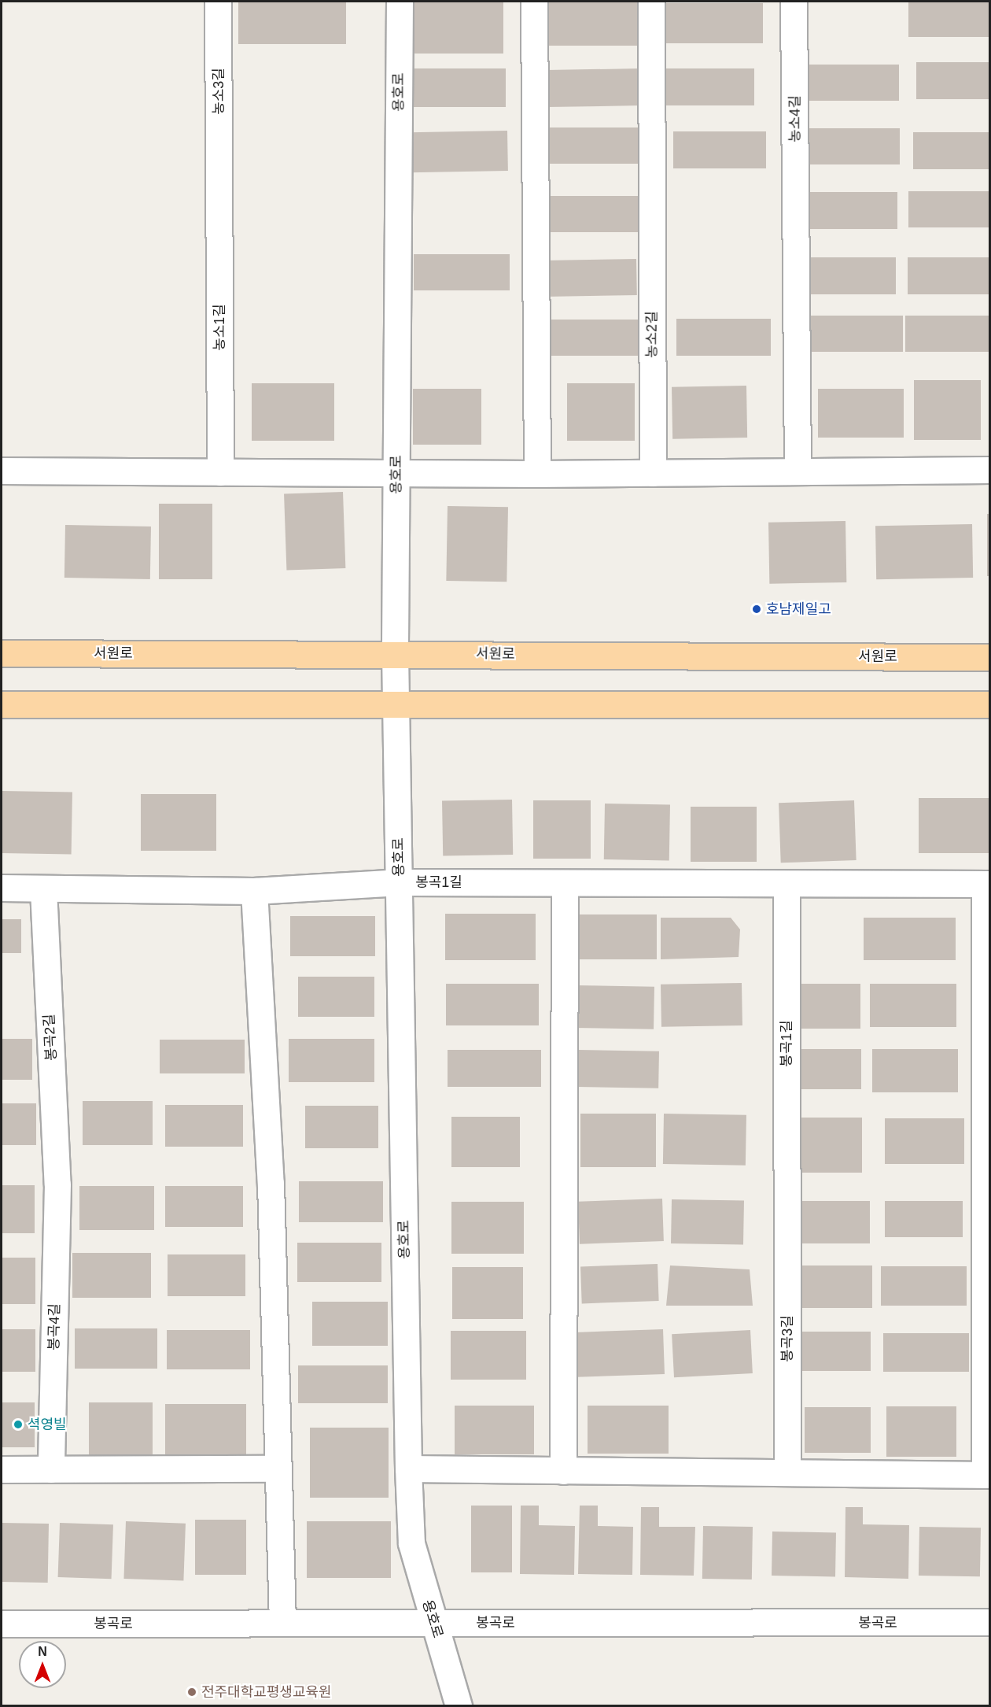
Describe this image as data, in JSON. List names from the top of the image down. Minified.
{"streets":{"main road":["서원로"],"street":["농소3길","용호로","농소4길","농소1길","농소2길","봉곡1길","봉곡2길","봉곡4길","봉곡3길","봉곡로"]},"crossings":[["농소3길","농소1길"],["용호로","서원로"],["용호로","봉곡1길"],["용호로","봉곡로"],["봉곡1길","봉곡3길"],["봉곡2길","봉곡4길"]],"places":["호남제일고","셕영빌","전주대학교평생교육원"],"north":"top"}
